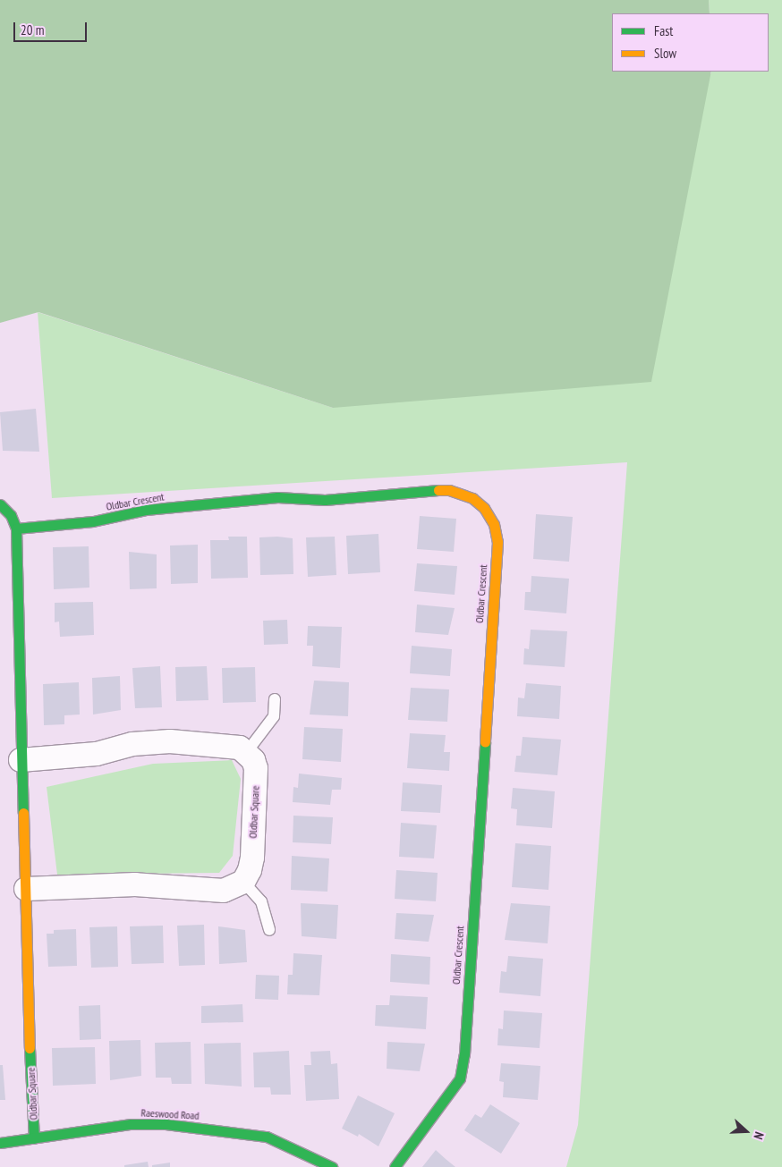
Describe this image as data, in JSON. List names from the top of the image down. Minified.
{"streets":{"street":["Oldbar Crescent","Oldbar Square","Raeswood Road"]},"crossings":[["Oldbar Crescent","Oldbar Square"],["Oldbar Square","Raeswood Road"]],"legend":["Fast","Slow"],"scale_bar":"20 m","north":"right"}
